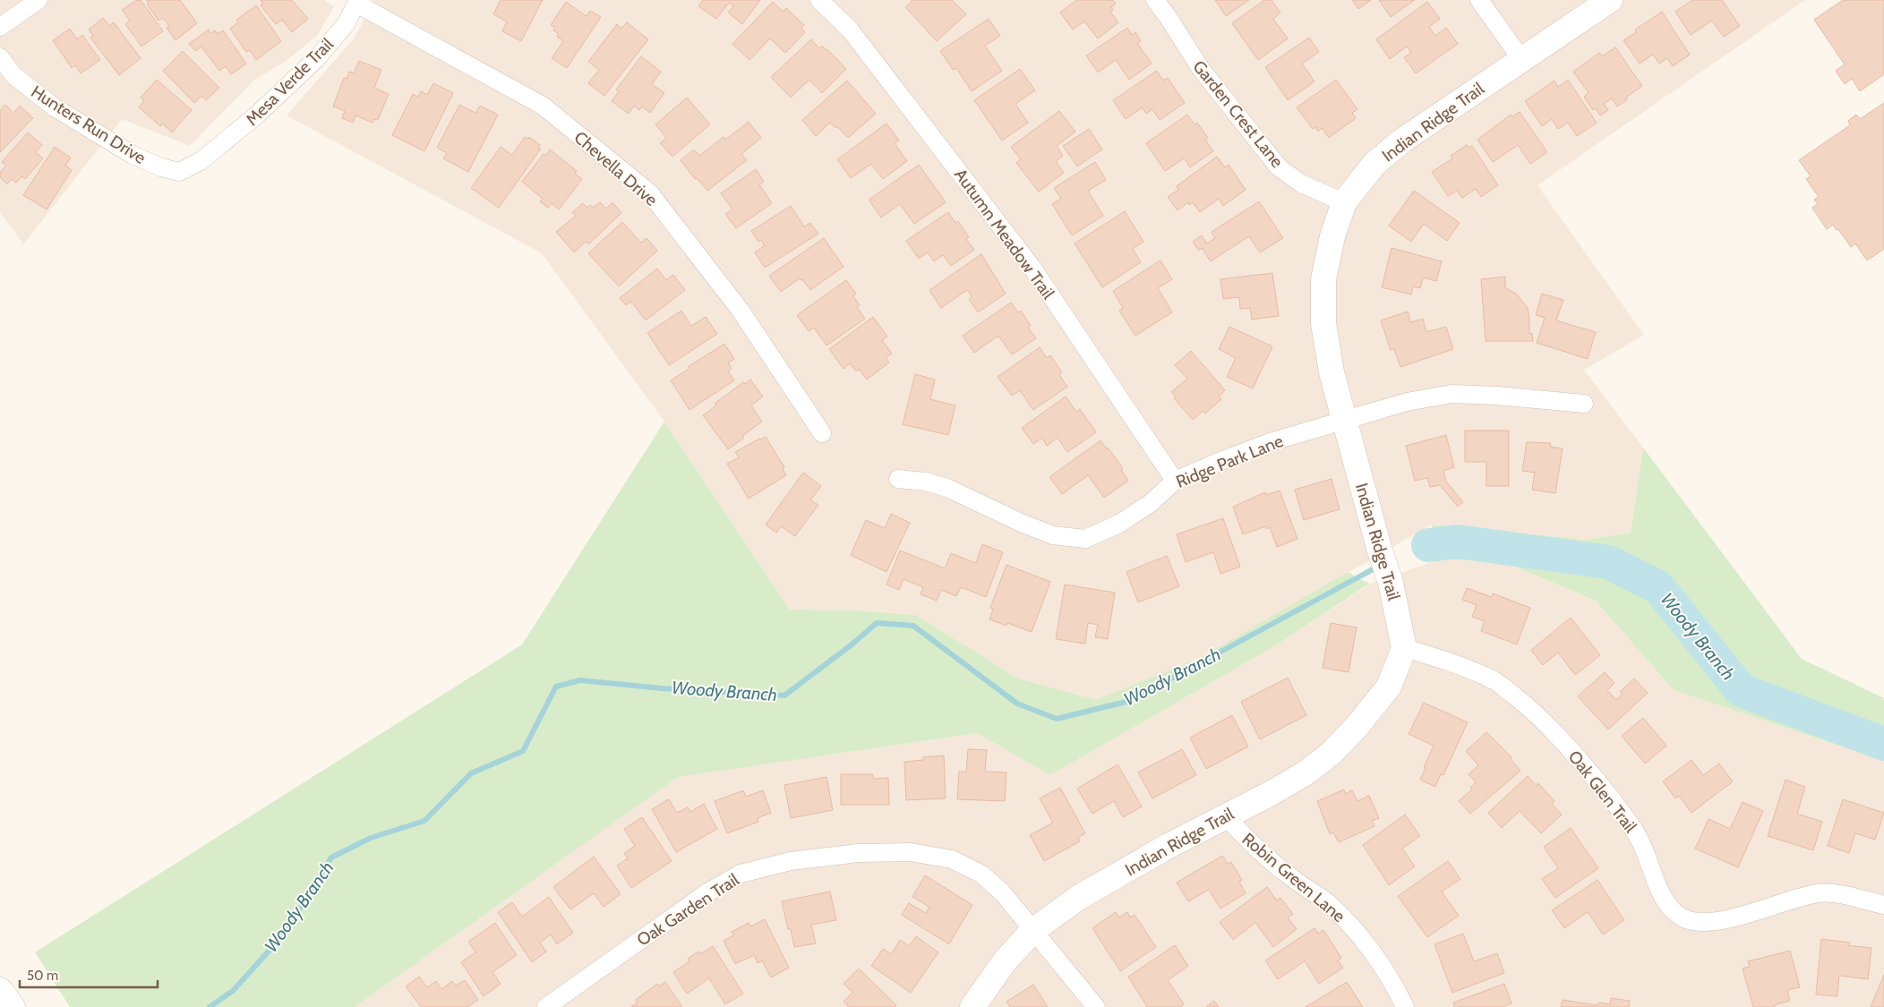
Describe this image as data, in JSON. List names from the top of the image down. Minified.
{"streets":{"street":["Mesa Verde Trail","Garden Crest Lane","Indian Ridge Trail","Hunters Run Drive","Chevella Drive","Autumn Meadow Trail","Ridge Park Lane","Oak Glen Trail","Robin Green Lane","Oak Garden Trail"]},"crossings":[["Mesa Verde Trail","Hunters Run Drive"],["Mesa Verde Trail","Chevella Drive"],["Garden Crest Lane","Indian Ridge Trail"],["Indian Ridge Trail","Ridge Park Lane"],["Indian Ridge Trail","Oak Glen Trail"],["Indian Ridge Trail","Robin Green Lane"],["Indian Ridge Trail","Oak Garden Trail"],["Autumn Meadow Trail","Ridge Park Lane"]],"water":["Woody Branch"],"scale_bar":"50 m"}
